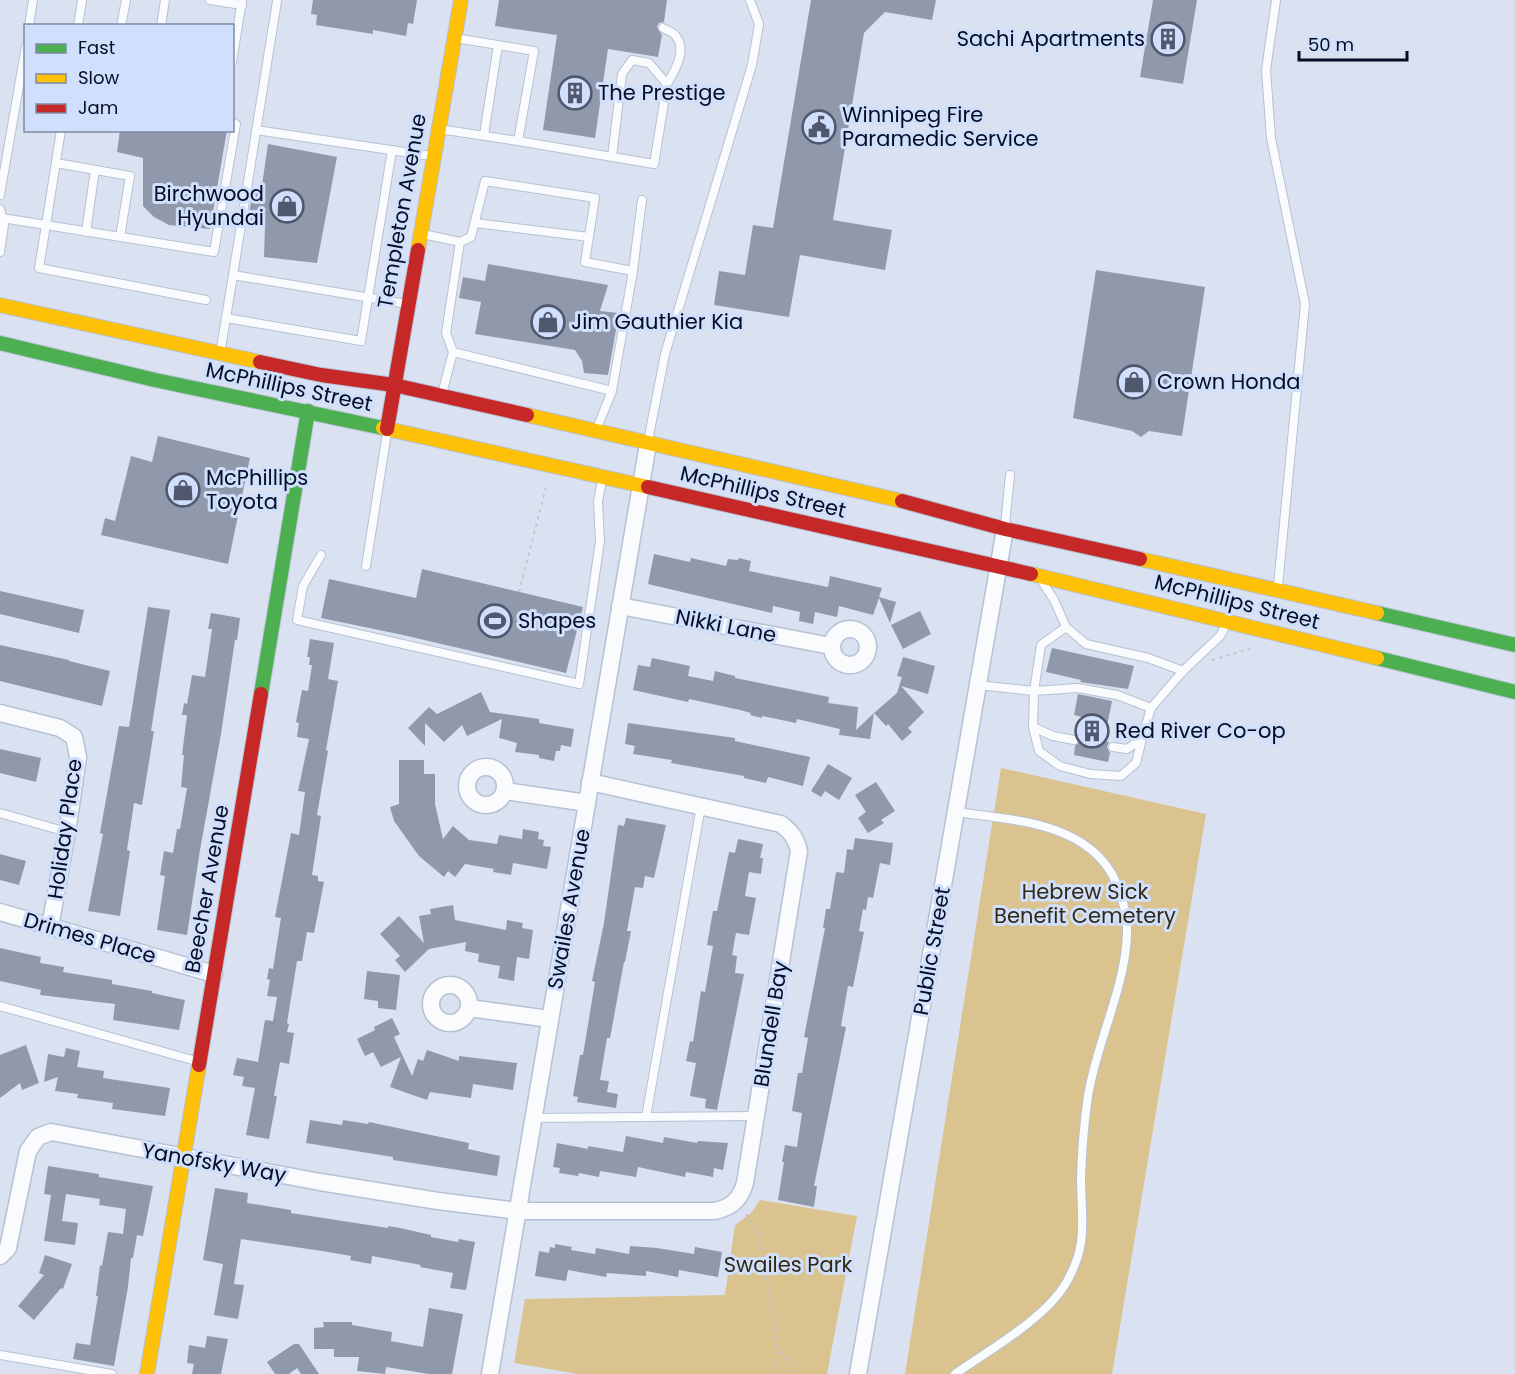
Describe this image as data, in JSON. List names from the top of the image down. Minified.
{"streets":{"main road":["Templeton Avenue","McPhillips Street","Beecher Avenue"],"street":["Nikki Lane","Holiday Place","Swailes Avenue","Drimes Place","Public Street","Blundell Bay","Yanofsky Way"]},"crossings":[["Templeton Avenue","McPhillips Street"],["McPhillips Street","Beecher Avenue"],["McPhillips Street","Swailes Avenue"],["McPhillips Street","Public Street"],["Nikki Lane","Swailes Avenue"],["Holiday Place","Drimes Place"],["Beecher Avenue","Drimes Place"],["Beecher Avenue","Yanofsky Way"],["Swailes Avenue","Blundell Bay"],["Swailes Avenue","Yanofsky Way"],["Blundell Bay","Yanofsky Way"]],"parks":["Hebrew Sick Benefit Cemetery","Swailes Park"],"places":{"building":["Sachi Apartments","The Prestige","Red River Co-op"],"public building":["Winnipeg Fire Paramedic Service"],"shop":["Birchwood Hyundai","Jim Gauthier Kia","Crown Honda","McPhillips Toyota"],"sports":["Shapes"]},"legend":["Fast","Slow","Jam"],"scale_bar":"50 m"}
